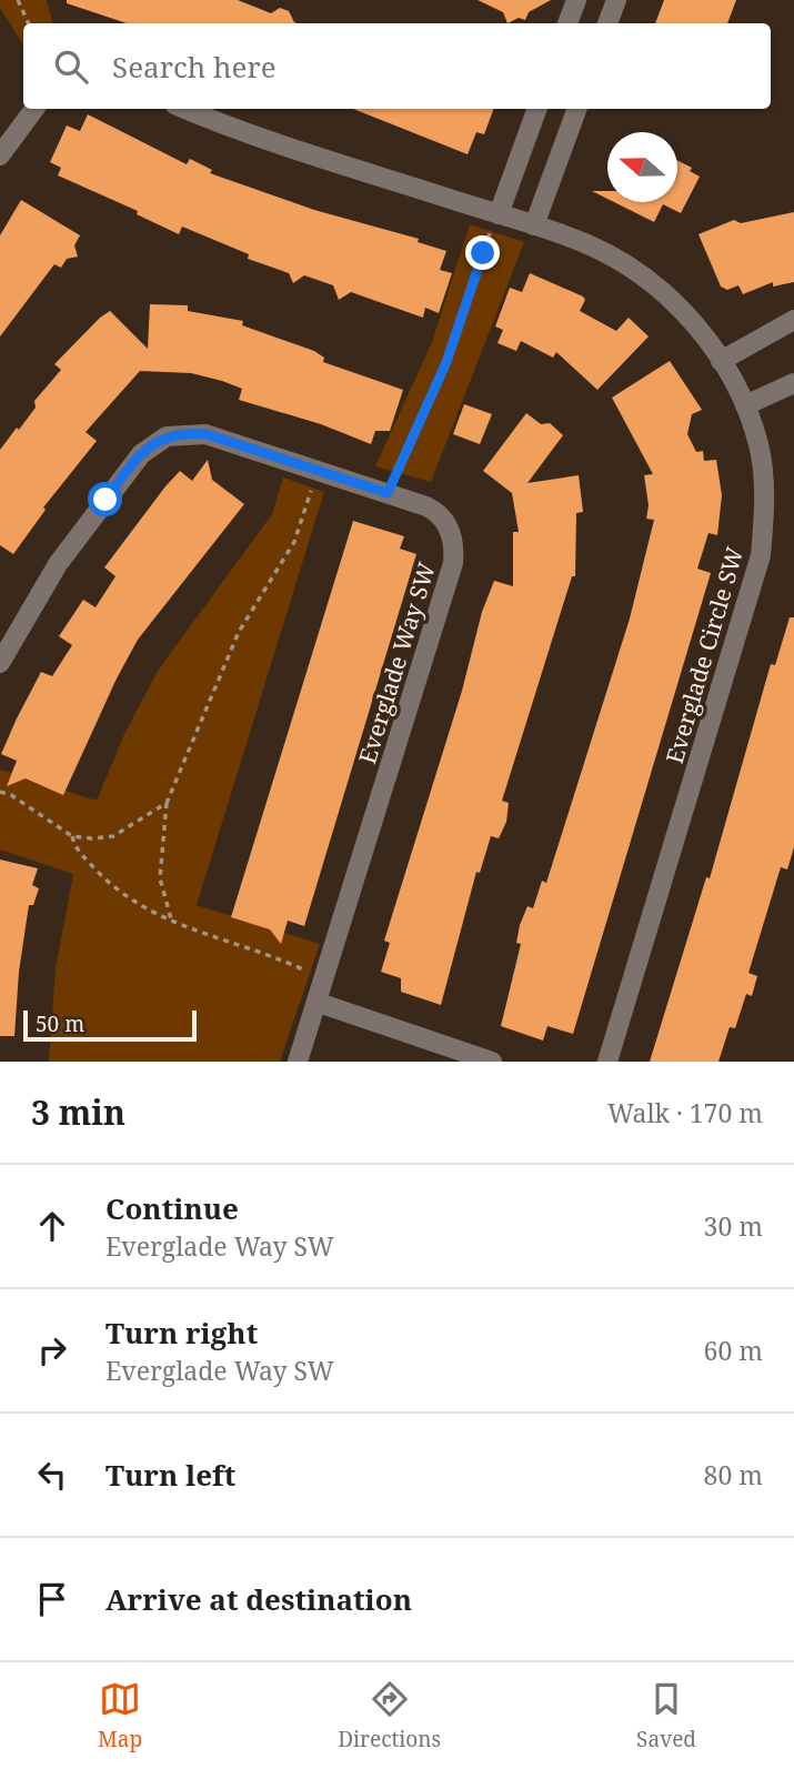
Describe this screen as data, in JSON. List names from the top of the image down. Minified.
{"streets":{"street":["Everglade Circle SW","Everglade Way SW"]},"scale_bar":"50 m","north":"left","page":{"search":"Search here","scale":"50 m","heading":["3 min","Walk · 170 m"],"list":[["Continue","Everglade Way SW","30 m"],["Turn right","Everglade Way SW","60 m"],["Turn left","80 m"],"Arrive at destination"],"nav":["Map","Directions","Saved"]}}
